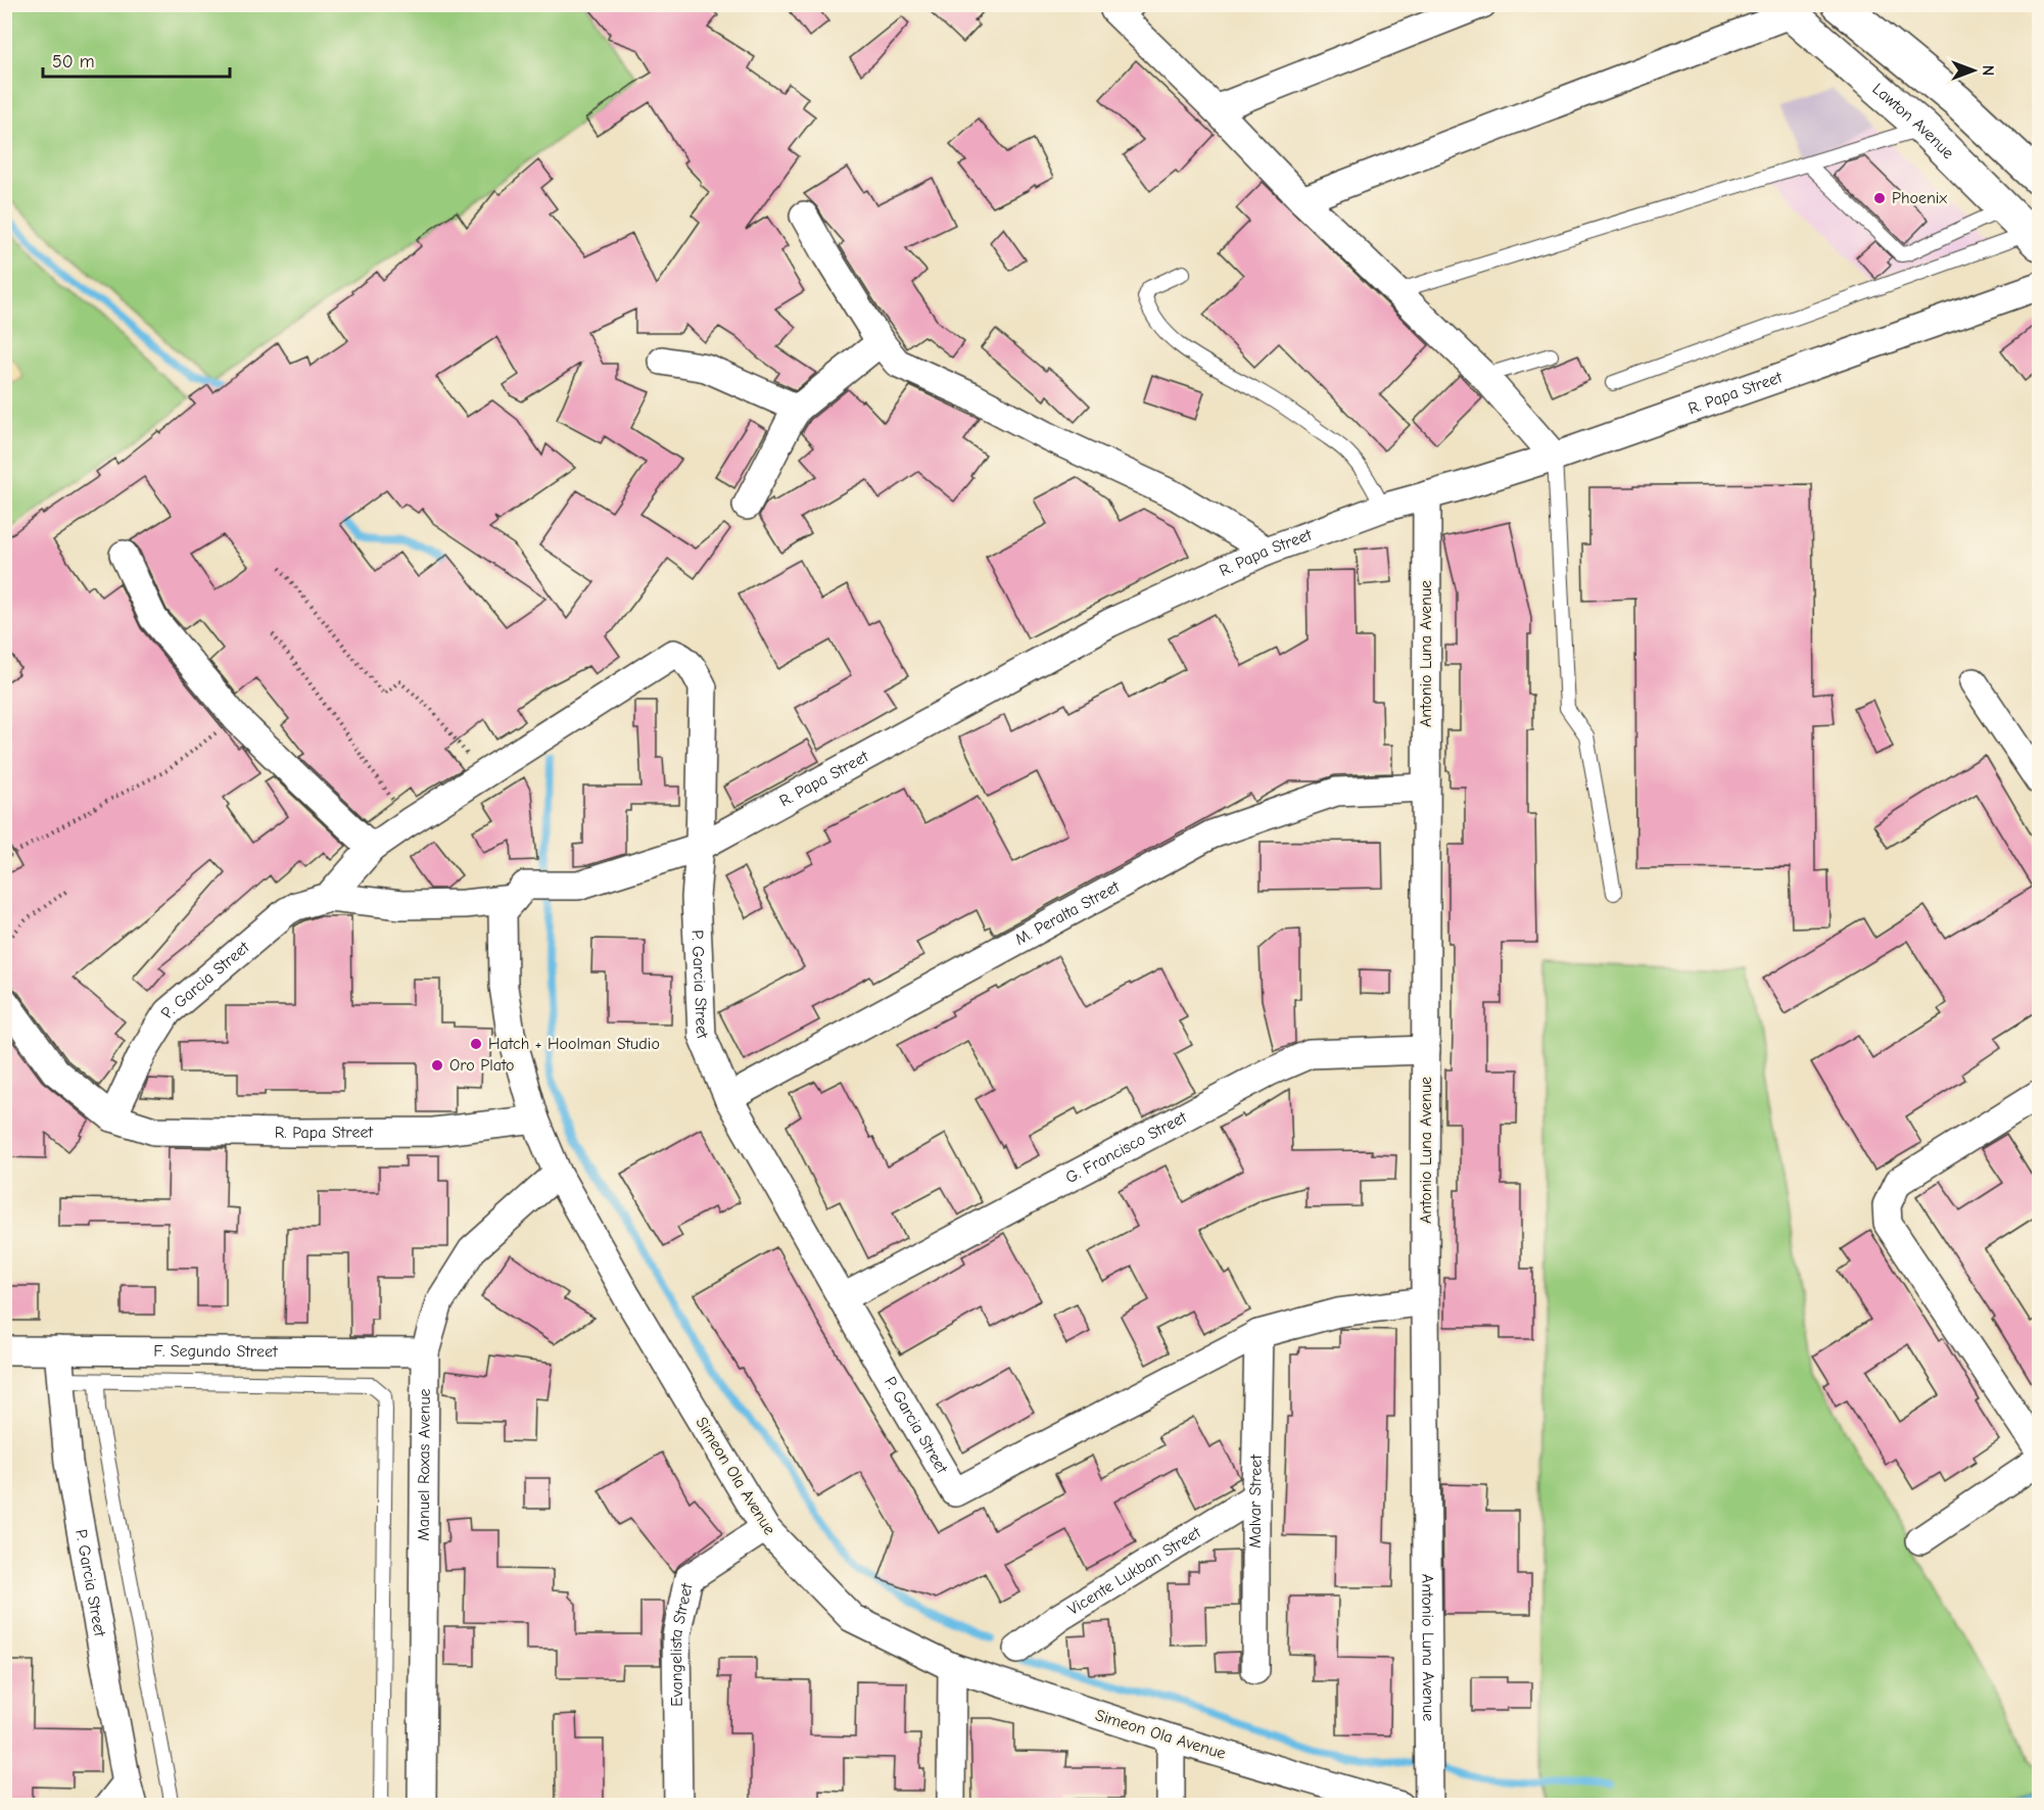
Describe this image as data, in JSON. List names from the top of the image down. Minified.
{"streets":{"main road":["Lawton Avenue"],"street":["R. Papa Street","Antonio Luna Avenue","M. Peralta Street","P. Garcia Street","G. Francisco Street","F. Segundo Street","Manuel Roxas Avenue","Simeon Ola Avenue","Malvar Street","Vicente Lukban Street","Evangelista Street"]},"crossings":[["R. Papa Street","Antonio Luna Avenue"],["R. Papa Street","P. Garcia Street"],["R. Papa Street","Simeon Ola Avenue"],["Antonio Luna Avenue","M. Peralta Street"],["Antonio Luna Avenue","P. Garcia Street"],["Antonio Luna Avenue","G. Francisco Street"],["M. Peralta Street","P. Garcia Street"],["P. Garcia Street","G. Francisco Street"],["P. Garcia Street","F. Segundo Street"],["P. Garcia Street","Malvar Street"],["F. Segundo Street","Manuel Roxas Avenue"],["Manuel Roxas Avenue","Simeon Ola Avenue"],["Simeon Ola Avenue","Evangelista Street"],["Malvar Street","Vicente Lukban Street"]],"places":["Phoenix","Hatch + Hoolman Studio","Oro Plato"],"scale_bar":"50 m","north":"right"}
